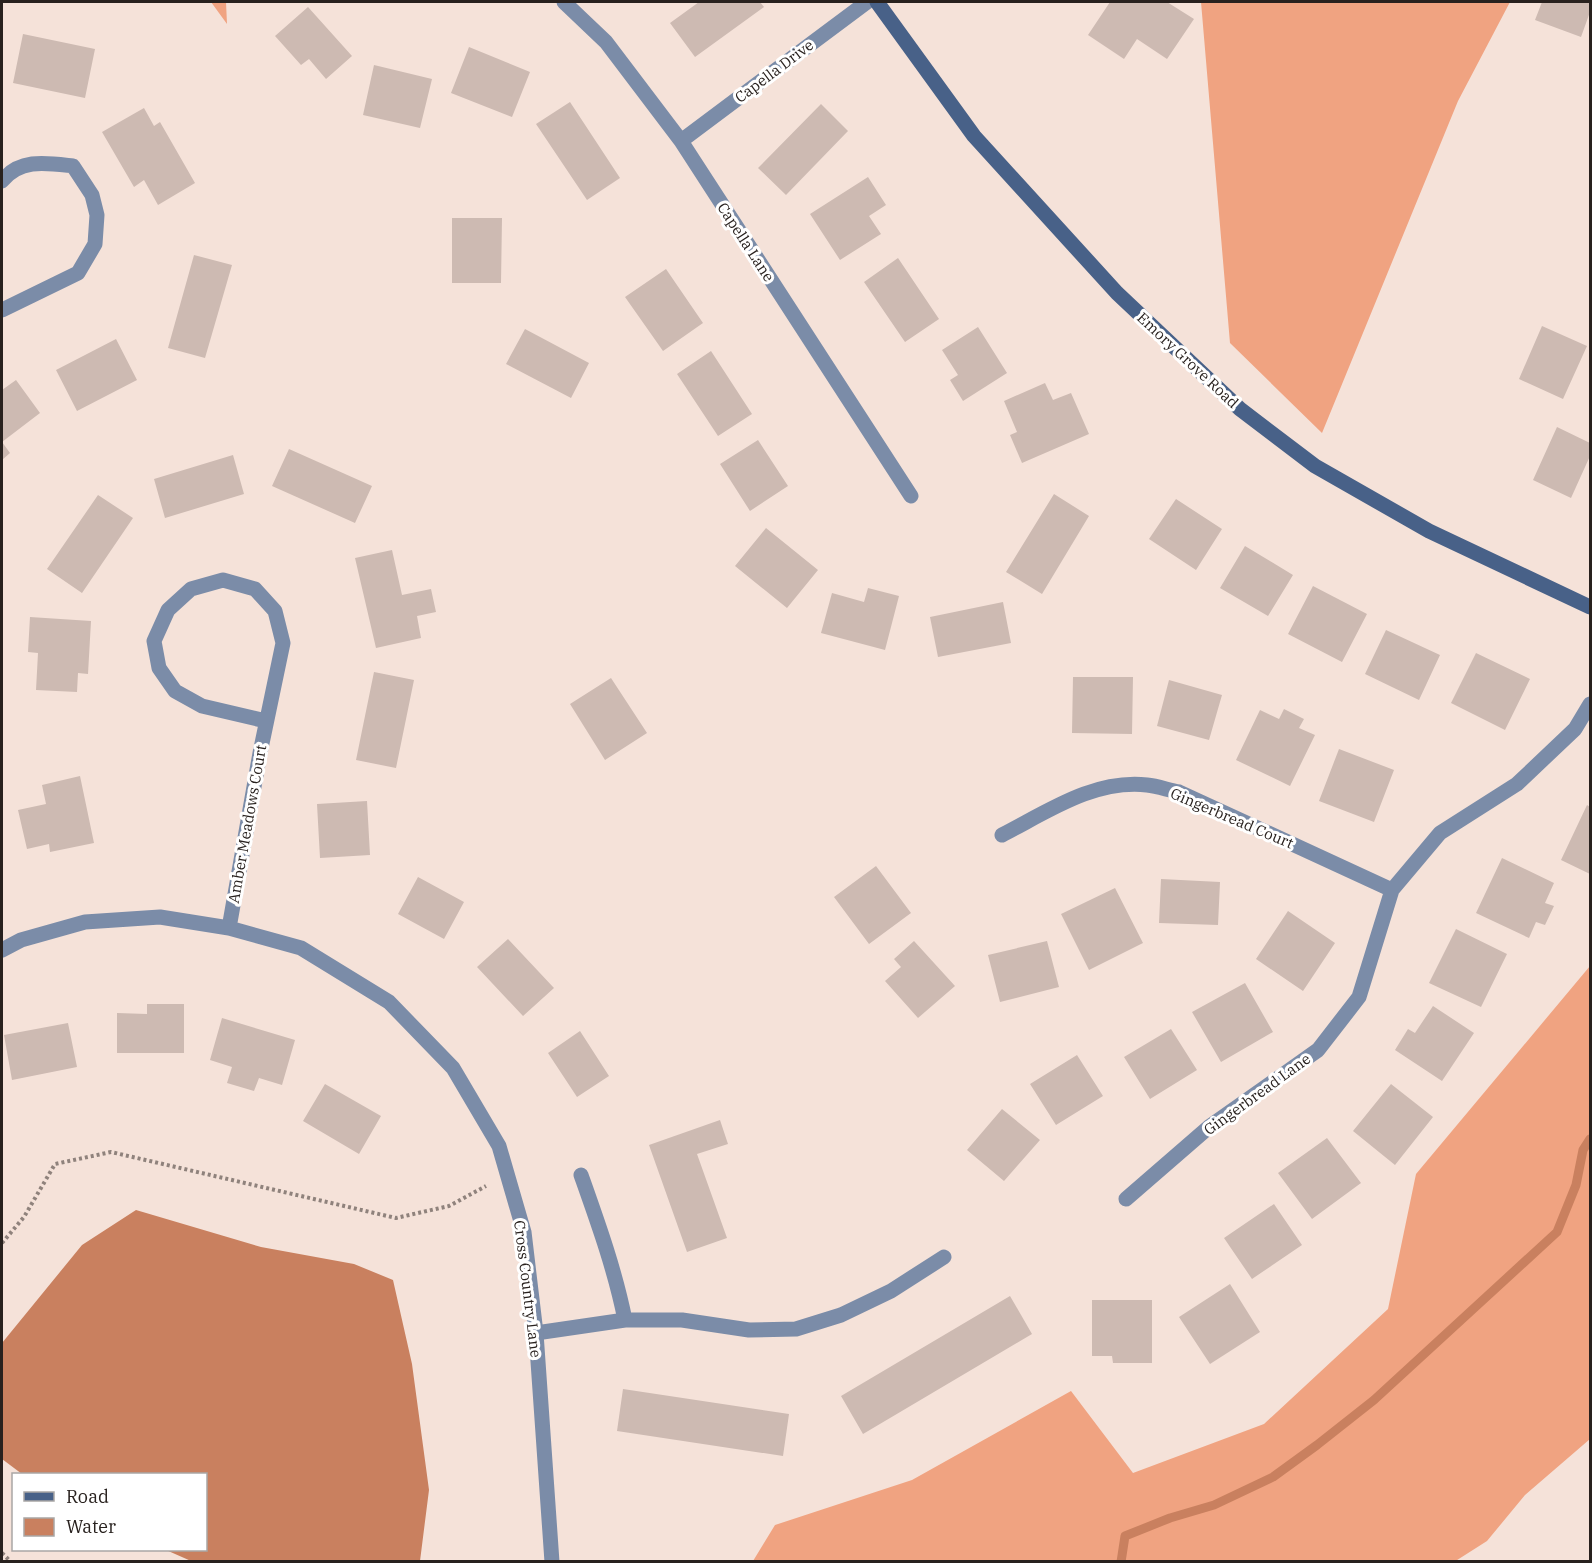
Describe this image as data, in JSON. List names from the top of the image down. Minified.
{"streets":{"street":["Capella Drive","Capella Lane","Emory Grove Road","Gingerbread Court","Amber Meadows Court","Gingerbread Lane","Cross Country Lane"]},"crossings":[["Capella Drive","Capella Lane"],["Gingerbread Court","Gingerbread Lane"],["Amber Meadows Court","Cross Country Lane"]],"legend":["Road","Water"]}
